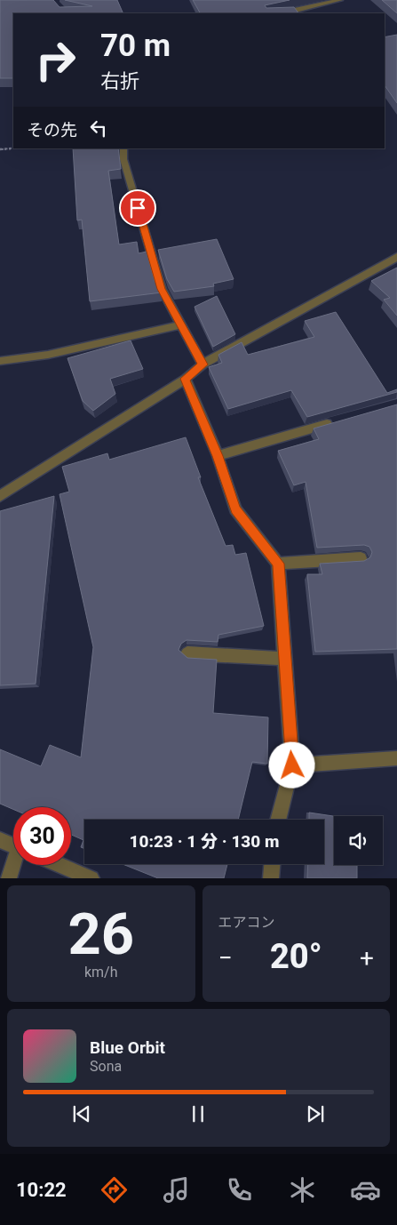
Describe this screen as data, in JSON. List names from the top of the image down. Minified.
{"page":{"turn":["70 m","右折"],"then":"その先","limit":"30","trip":"10:23 · 1 分 · 130 m","tile":[["26","km/h"],"エアコン"],"heat":["−","20°","+"],"song":["Blue Orbit","Sona"],"tabs":"10:22"}}
